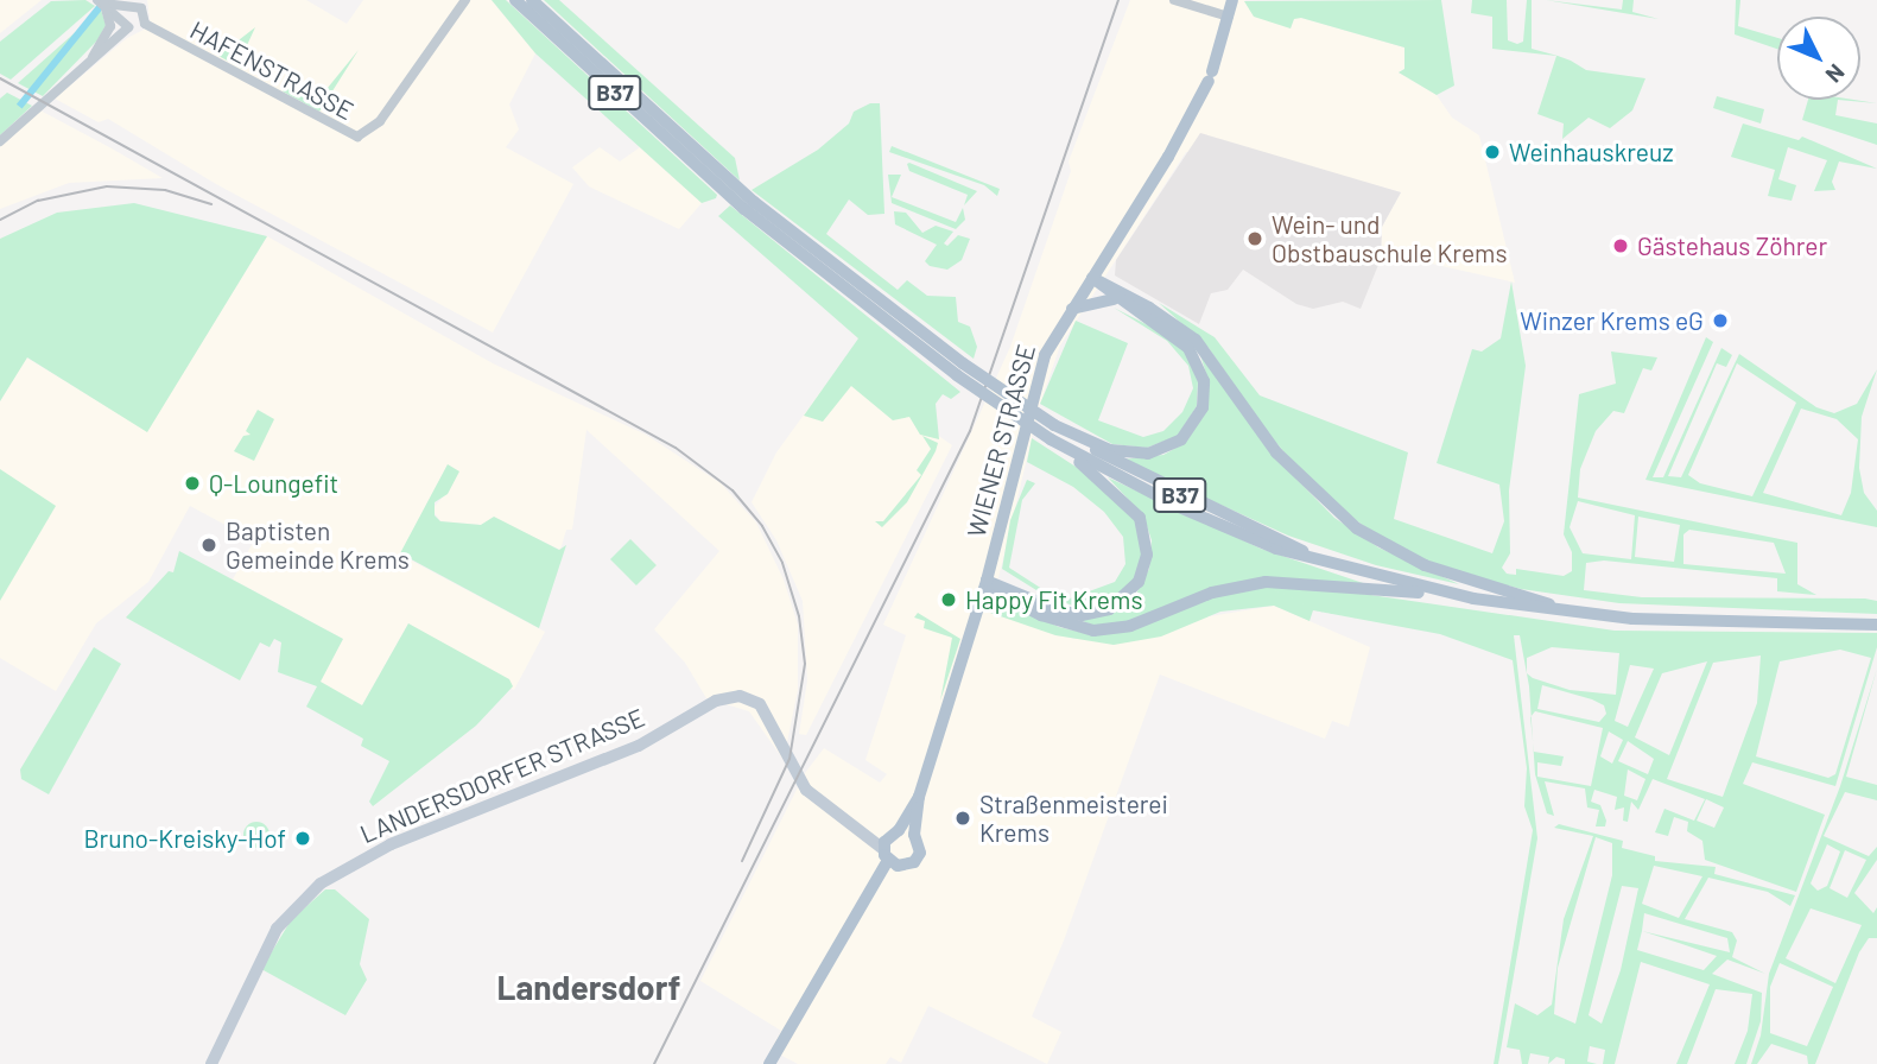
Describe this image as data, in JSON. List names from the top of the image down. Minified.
{"streets":{"main road":["B37","WIENER STRASSE","LANDERSDORFER STRASSE"],"street":["HAFENSTRASSE"]},"crossings":[["WIENER STRASSE","LANDERSDORFER STRASSE"]],"districts":["Landersdorf"],"places":["Weinhauskreuz","Wein- und Obstbauschule Krems","Gästehaus Zöhrer","Winzer Krems eG","Q-Loungefit","Baptisten Gemeinde Krems","Happy Fit Krems","Straßenmeisterei Krems","Bruno-Kreisky-Hof"],"north":"bottom right"}
